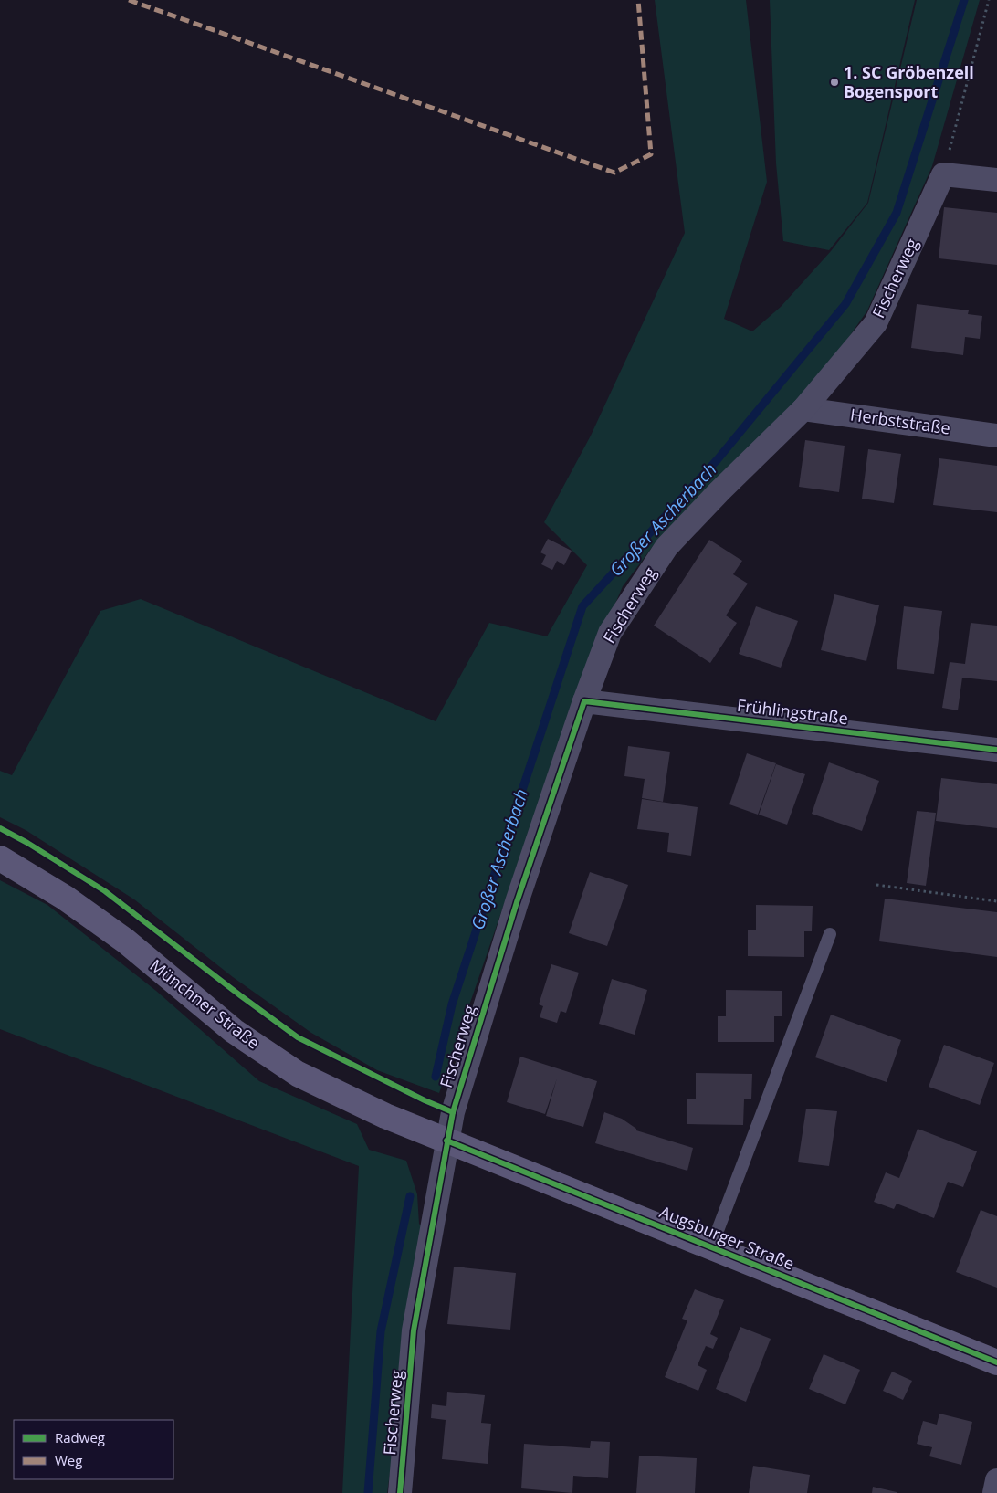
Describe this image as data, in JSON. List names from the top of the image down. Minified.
{"streets":{"main road":["Münchner Straße","Augsburger Straße"],"street":["Fischerweg","Herbststraße","Frühlingstraße"]},"crossings":[["Fischerweg","Herbststraße"],["Fischerweg","Frühlingstraße"],["Fischerweg","Münchner Straße"],["Fischerweg","Augsburger Straße"],["Münchner Straße","Augsburger Straße"]],"water":["Großer Ascherbach"],"places":["1. SC Gröbenzell Bogensport"],"legend":["Radweg","Weg"]}
